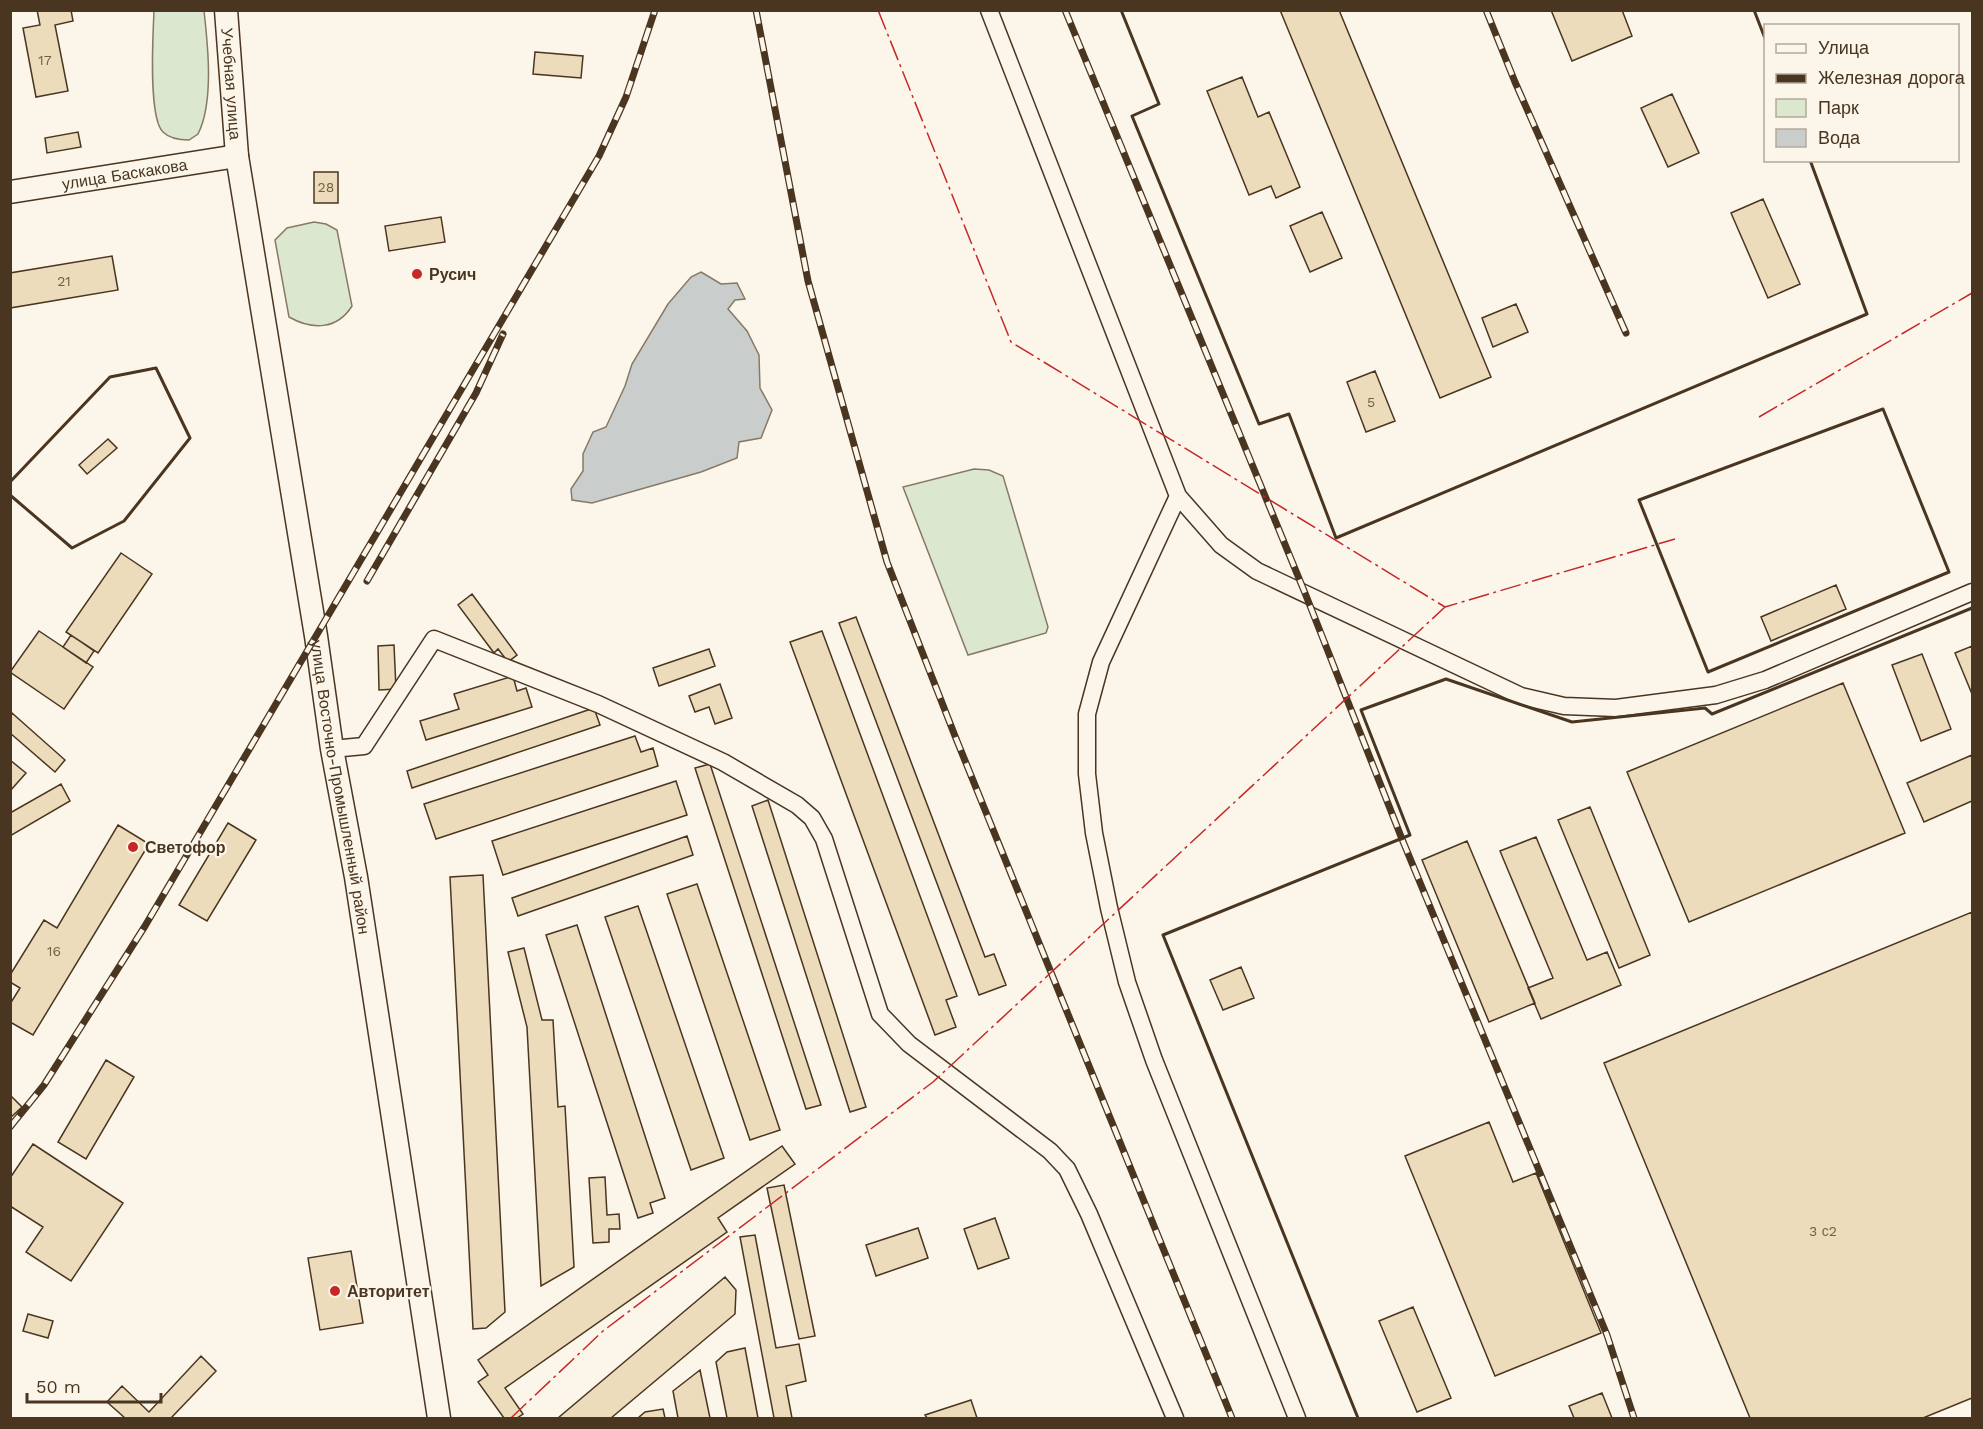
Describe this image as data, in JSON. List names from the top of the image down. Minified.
{"streets":{"street":["Учебная улица","улица Баскакова","улица Восточно-Промышленный район"]},"crossings":[["Учебная улица","улица Баскакова"],["Учебная улица","улица Восточно-Промышленный район"],["улица Баскакова","улица Восточно-Промышленный район"]],"places":["Русич","Светофор","Авторитет"],"house_numbers":["17","28","21","5","16","3 с2"],"legend":["Улица","Железная дорога","Парк","Вода"],"scale_bar":"50 m"}
